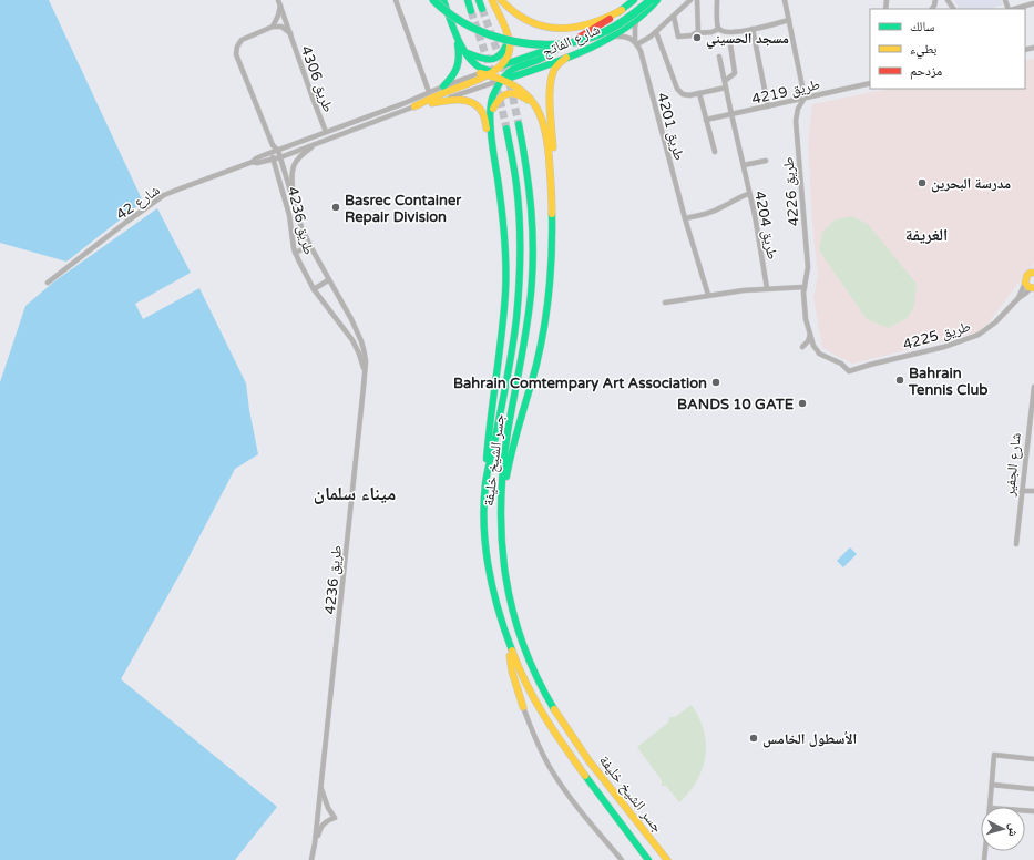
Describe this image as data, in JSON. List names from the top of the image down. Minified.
{"streets":{"main road":["شارع الفاتح","جسر الشيخ خليفة"],"street":["طريق 4306","طريق 4219","طريق 4201","طريق 4226","شارع 42","طريق 4236","طريق 4204","طريق 4225","شارع الجفير"]},"crossings":[["شارع الفاتح","طريق 4201"],["شارع الفاتح","شارع 42"],["طريق 4306","شارع 42"],["طريق 4219","طريق 4226"],["طريق 4219","طريق 4204"],["طريق 4226","طريق 4225"],["شارع 42","طريق 4236"]],"districts":["الغريفة","ميناء سلمان"],"places":["مسجد الحسيني","مدرسة البحرين","Basrec Container Repair Division","Bahrain Tennis Club","Bahrain Comtempary Art Association","BANDS 10 GATE","الأسطول الخامس"],"legend":["سالك","بطيء","مزدحم"],"north":"right"}
